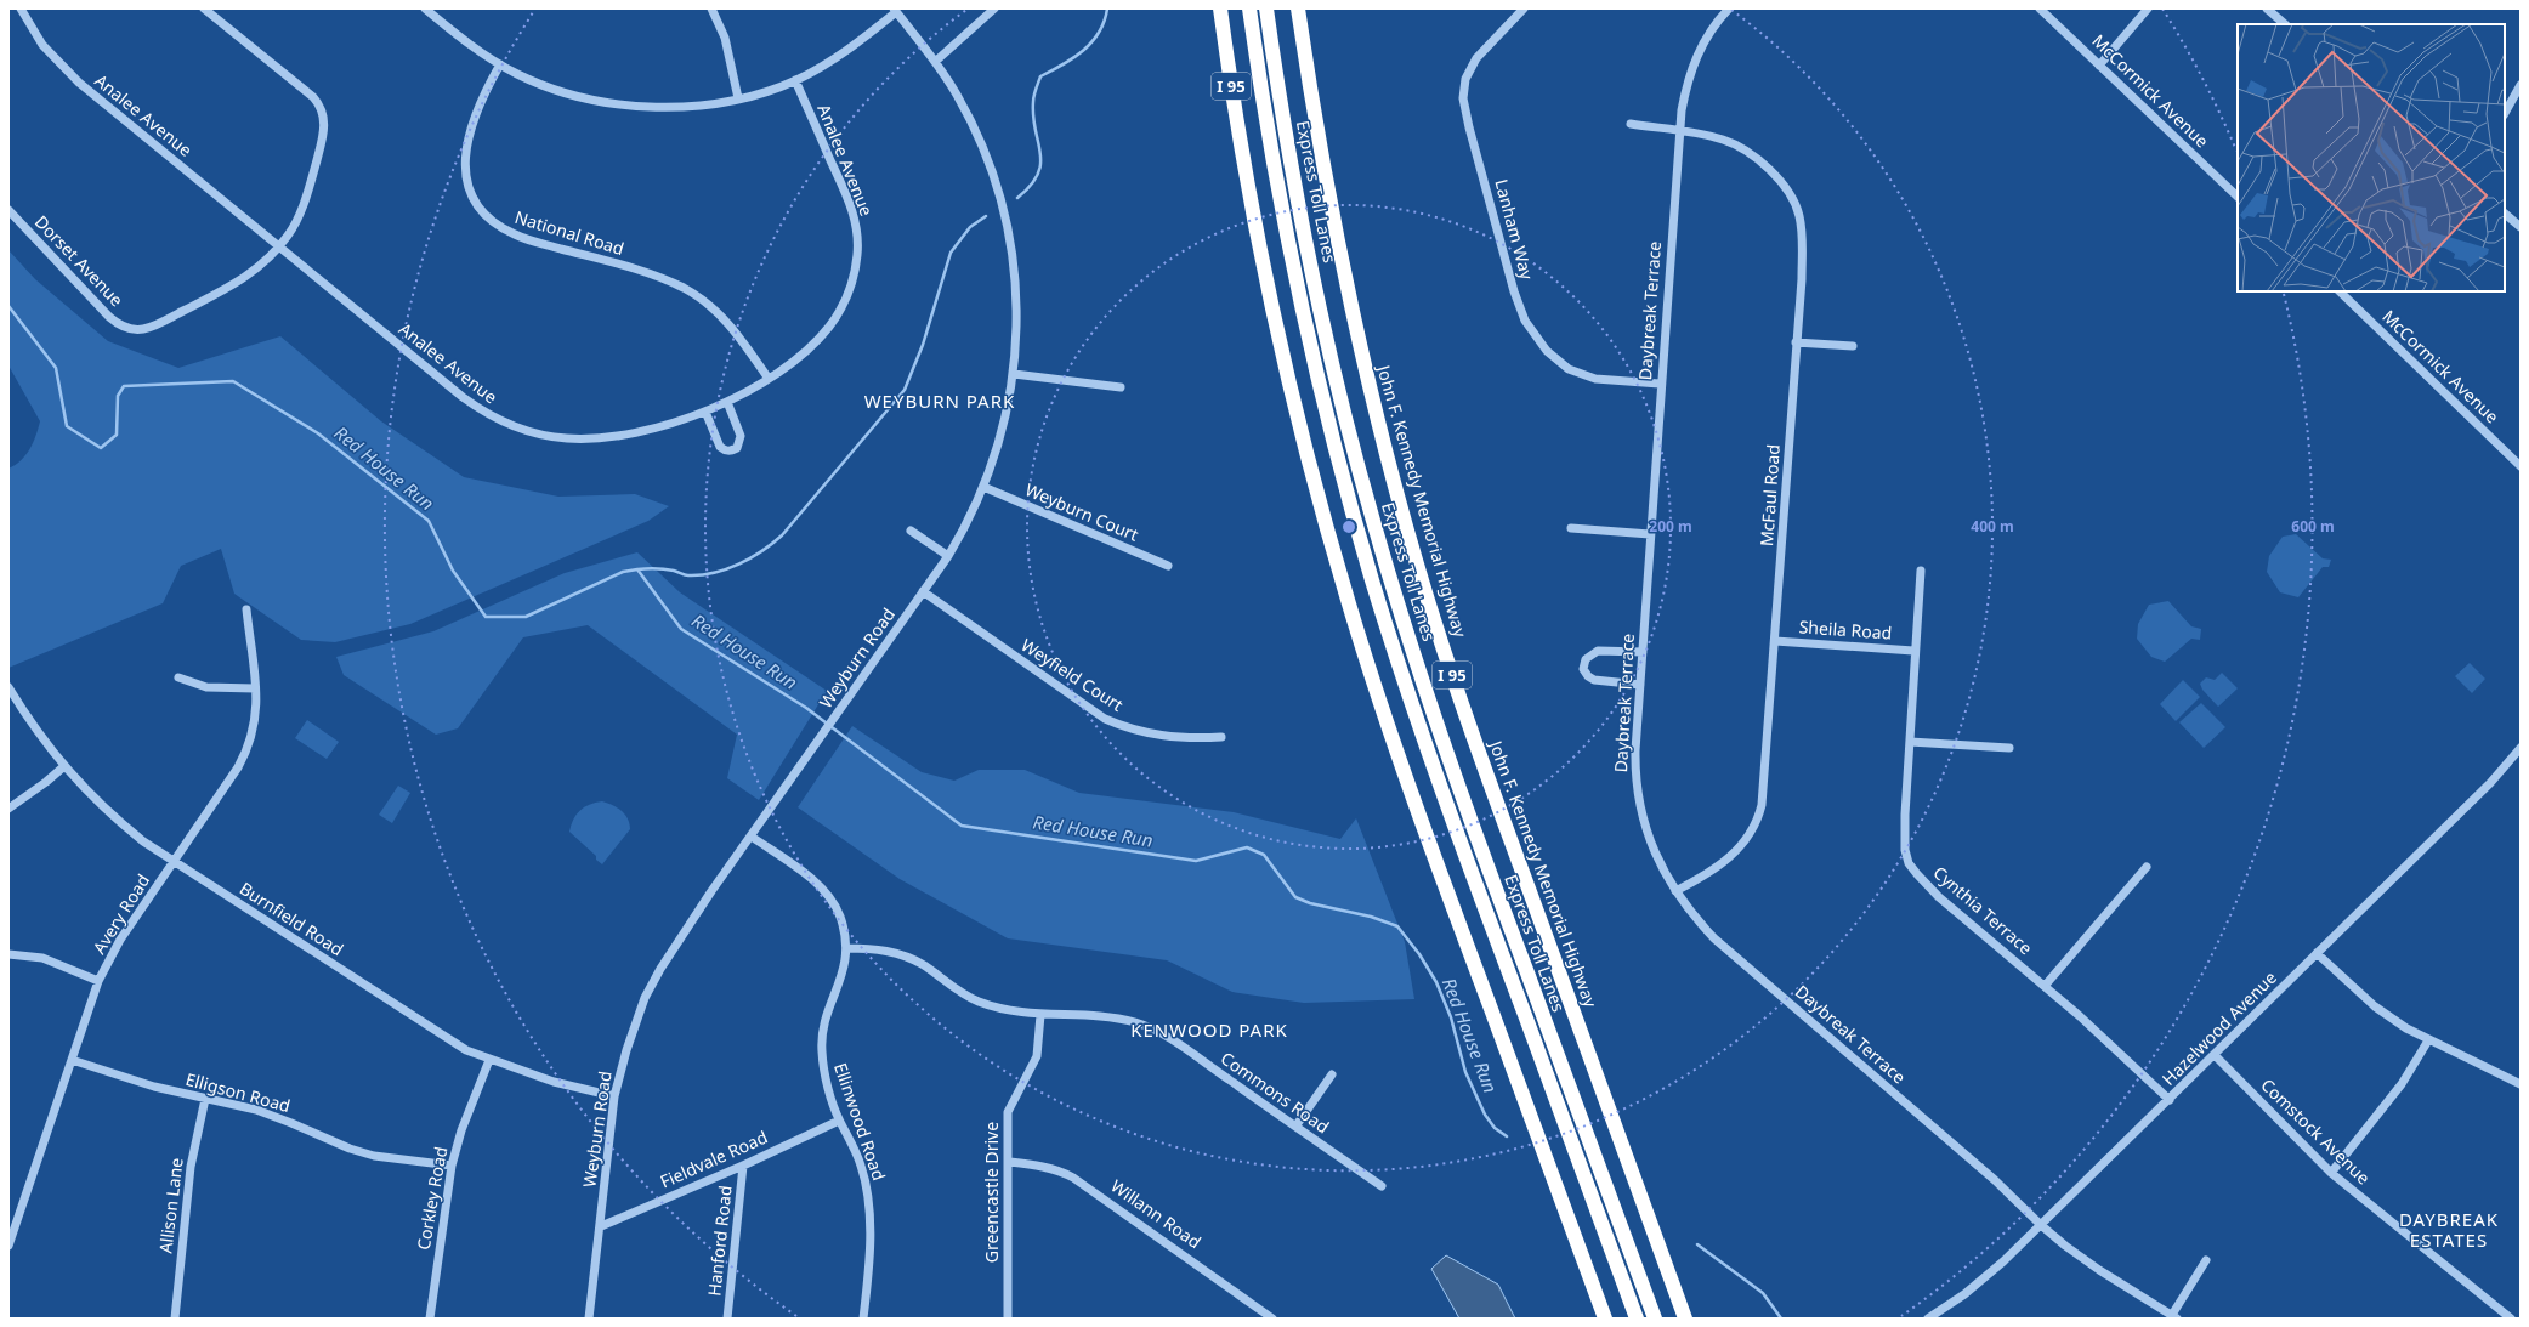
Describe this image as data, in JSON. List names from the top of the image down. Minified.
{"streets":{"highway":["I 95","Express Toll Lanes","John F. Kennedy Memorial Highway"],"street":["McCormick Avenue","Analee Avenue","Lanham Way","National Road","Dorset Avenue","Daybreak Terrace","McFaul Road","Weyburn Court","Sheila Road","Weyburn Road","Weyfield Court","Cynthia Terrace","Avery Road","Burnfield Road","Hazelwood Avenue","Elligson Road","Commons Road","Ellinwood Road","Comstock Avenue","Fieldvale Road","Greencastle Drive","Corkley Road","Allison Lane","Willann Road","Hanford Road"]},"crossings":[["Analee Avenue","National Road"],["Analee Avenue","Dorset Avenue"],["Lanham Way","Daybreak Terrace"],["Daybreak Terrace","McFaul Road"],["Daybreak Terrace","Hazelwood Avenue"],["McFaul Road","Sheila Road"],["Weyburn Court","Weyburn Road"],["Sheila Road","Cynthia Terrace"],["Weyburn Road","Weyfield Court"],["Weyburn Road","Burnfield Road"],["Weyburn Road","Ellinwood Road"],["Weyburn Road","Fieldvale Road"],["Cynthia Terrace","Hazelwood Avenue"],["Avery Road","Burnfield Road"],["Avery Road","Elligson Road"],["Burnfield Road","Corkley Road"],["Hazelwood Avenue","Comstock Avenue"],["Elligson Road","Corkley Road"],["Elligson Road","Allison Lane"],["Commons Road","Ellinwood Road"],["Commons Road","Greencastle Drive"],["Ellinwood Road","Fieldvale Road"],["Fieldvale Road","Hanford Road"],["Greencastle Drive","Willann Road"]],"districts":["WEYBURN PARK","KENWOOD PARK","DAYBREAK ESTATES"],"water":["Red House Run"],"rings":["200 m","400 m","600 m"]}
